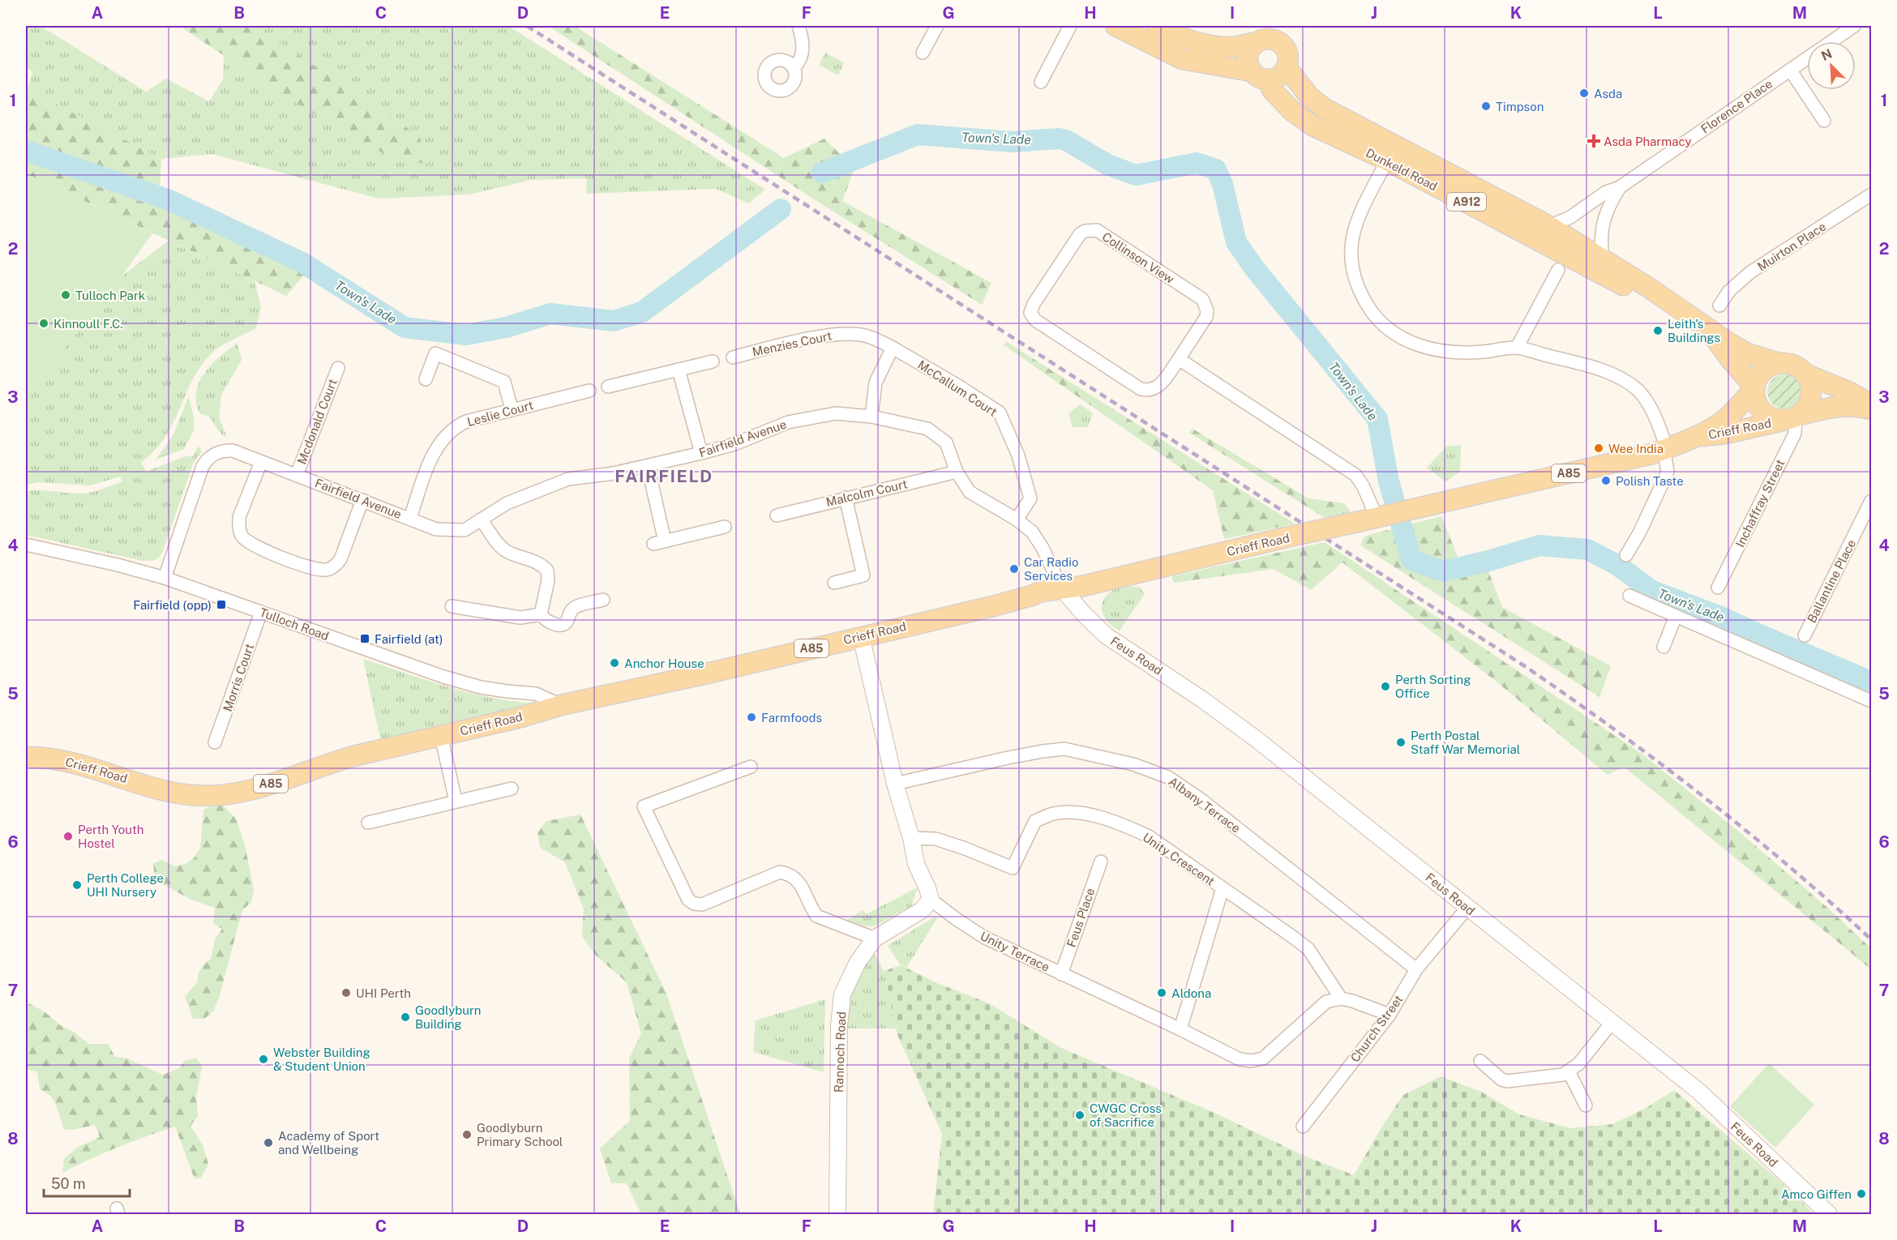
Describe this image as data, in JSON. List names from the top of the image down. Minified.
{"streets":{"main road":["Dunkeld Road","A912","Crieff Road","A85"],"street":["Florence Place","Muirton Place","Collinson View","Menzies Court","McCallum Court","Leslie Court","Mcdonald Court","Fairfield Avenue","Malcolm Court","Inchaffray Street","Ballantine Place","Tulloch Road","Feus Road","Morris Court","Albany Terrace","Unity Crescent","Feus Place","Unity Terrace","Church Street","Rannoch Road"]},"crossings":[["Florence Place","Dunkeld Road"],["Dunkeld Road","A912"],["Dunkeld Road","Crieff Road"],["Dunkeld Road","A85"],["Dunkeld Road","Inchaffray Street"],["A912","Crieff Road"],["A912","A85"],["A912","Inchaffray Street"],["Menzies Court","McCallum Court"],["McCallum Court","Fairfield Avenue"],["Leslie Court","Fairfield Avenue"],["Mcdonald Court","Fairfield Avenue"],["Crieff Road","Fairfield Avenue"],["Crieff Road","A85"],["Crieff Road","Inchaffray Street"],["Crieff Road","Tulloch Road"],["Crieff Road","Feus Road"],["Fairfield Avenue","Malcolm Court"],["Fairfield Avenue","Tulloch Road"],["Fairfield Avenue","Feus Road"],["A85","Inchaffray Street"],["Tulloch Road","Morris Court"],["Feus Road","Church Street"],["Albany Terrace","Church Street"],["Feus Place","Unity Terrace"],["Unity Terrace","Rannoch Road"]],"districts":["FAIRFIELD"],"water":["Town's Lade"],"places":{"other":["Asda","Timpson","Tulloch Park","Kinnoull F.C.","Leith's Buildings","Wee India","Polish Taste","Car Radio Services","Anchor House","Perth Sorting Office","Farmfoods","Perth Postal Staff War Memorial","Perth Youth Hostel","Perth College UHI Nursery","UHI Perth","Aldona","Goodlyburn Building","Webster Building & Student Union","CWGC Cross of Sacrifice","Goodlyburn Primary School","Academy of Sport and Wellbeing","Amco Giffen"],"health":["Asda Pharmacy"],"transit":["Fairfield (opp)","Fairfield (at)"]},"scale_bar":"50 m","north":"top left","grid":{"columns":["A","B","C","D","E","F","G","H","I","J","K","L","M"],"rows":["1","2","3","4","5","6","7","8"]}}
